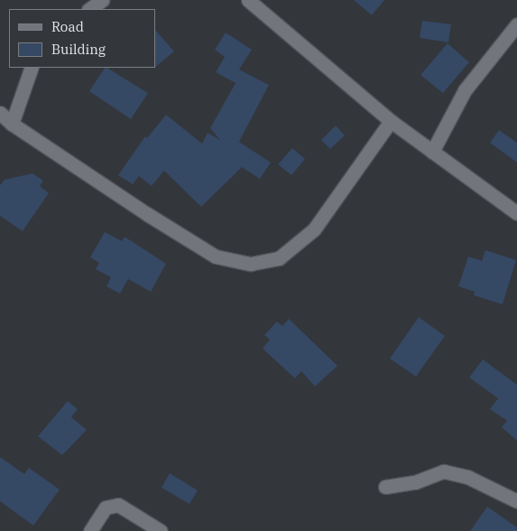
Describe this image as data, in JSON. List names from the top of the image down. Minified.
{"legend":["Road","Building"]}
